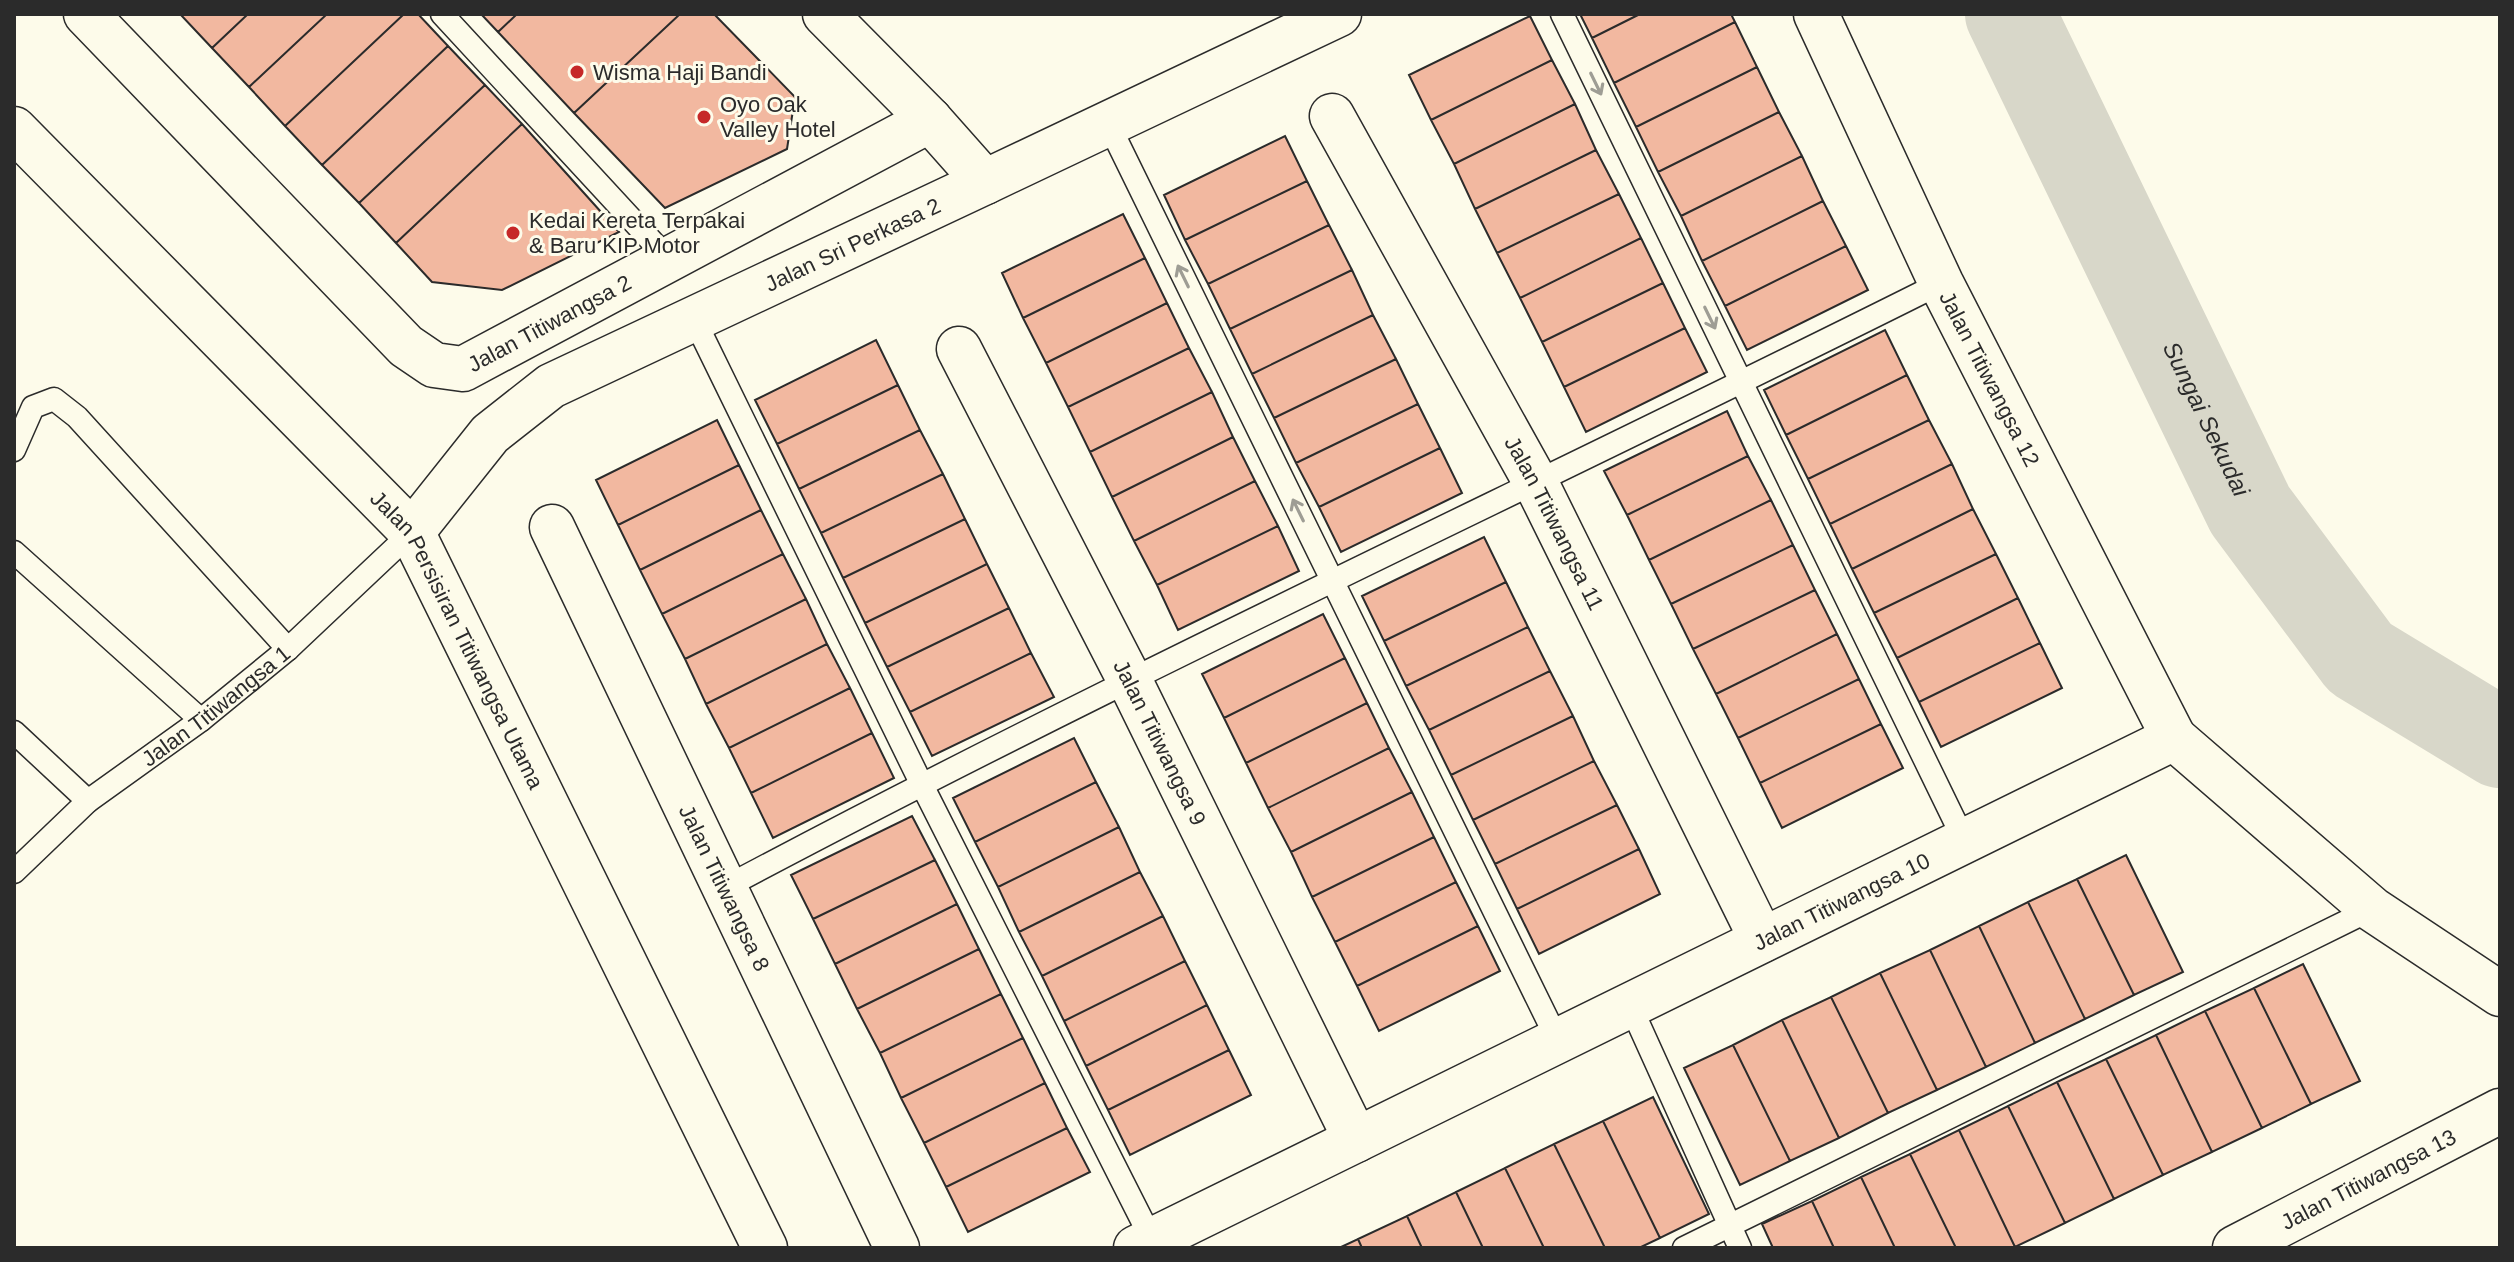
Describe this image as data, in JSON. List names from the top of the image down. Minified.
{"streets":{"street":["Jalan Sri Perkasa 2","Jalan Titiwangsa 2","Jalan Titiwangsa 12","Jalan Titiwangsa 11","Jalan Persisiran Titiwangsa Utama","Jalan Titiwangsa 9","Jalan Titiwangsa 8","Jalan Titiwangsa 10","Jalan Titiwangsa 13"],"lane":["Jalan Titiwangsa 1"]},"crossings":[["Jalan Sri Perkasa 2","Jalan Persisiran Titiwangsa Utama"],["Jalan Sri Perkasa 2","Jalan Titiwangsa 1"],["Jalan Titiwangsa 12","Jalan Titiwangsa 10"],["Jalan Titiwangsa 11","Jalan Titiwangsa 10"],["Jalan Persisiran Titiwangsa Utama","Jalan Titiwangsa 1"],["Jalan Titiwangsa 9","Jalan Titiwangsa 10"]],"water":["Sungai Sekudai"],"places":["Wisma Haji Bandi","Oyo Oak Valley Hotel","Kedai Kereta Terpakai & Baru KIP Motor"]}
